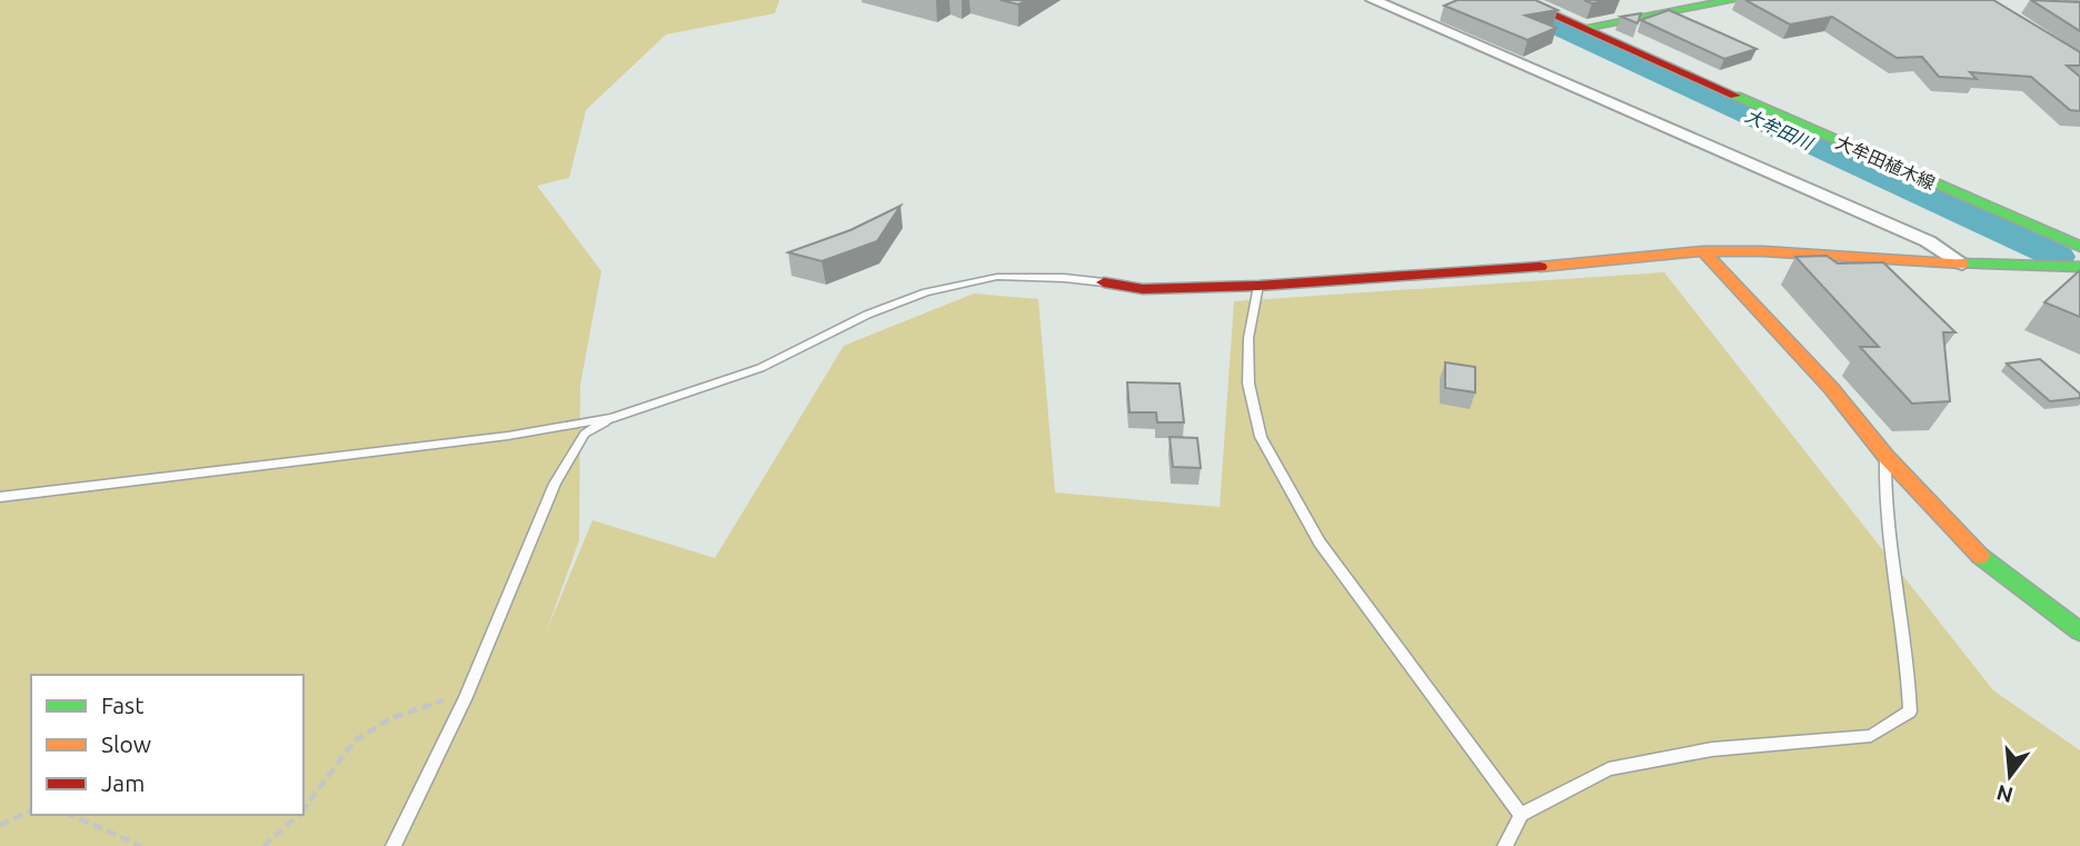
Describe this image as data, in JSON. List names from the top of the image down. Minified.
{"streets":{"street":["大牟田植木線"]},"water":["大牟田川"],"legend":["Fast","Slow","Jam"],"north":"bottom"}
